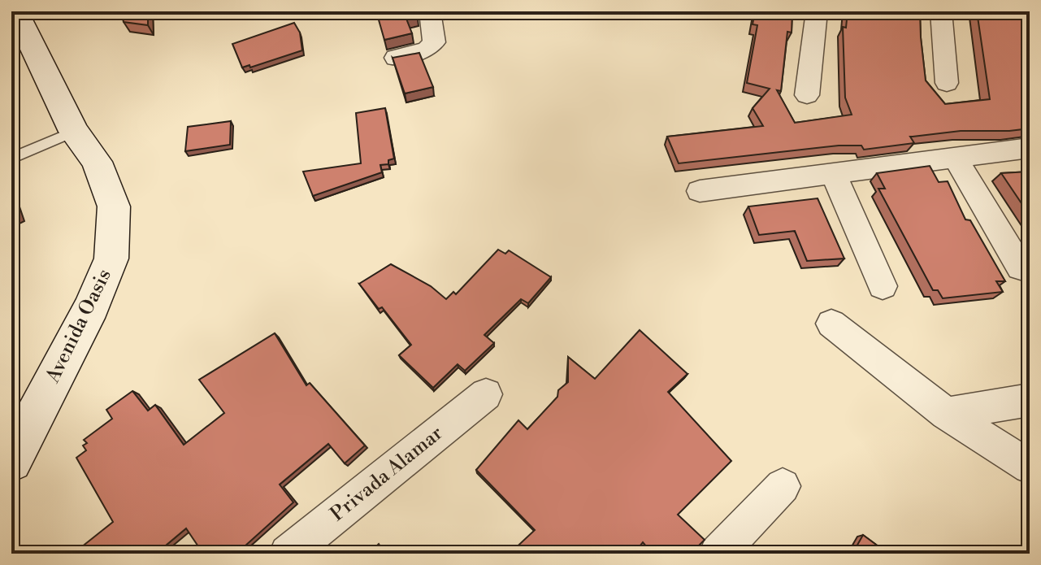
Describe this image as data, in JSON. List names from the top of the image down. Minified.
{"streets":{"main road":["Avenida Oasis"],"street":["Privada Alamar"]}}
